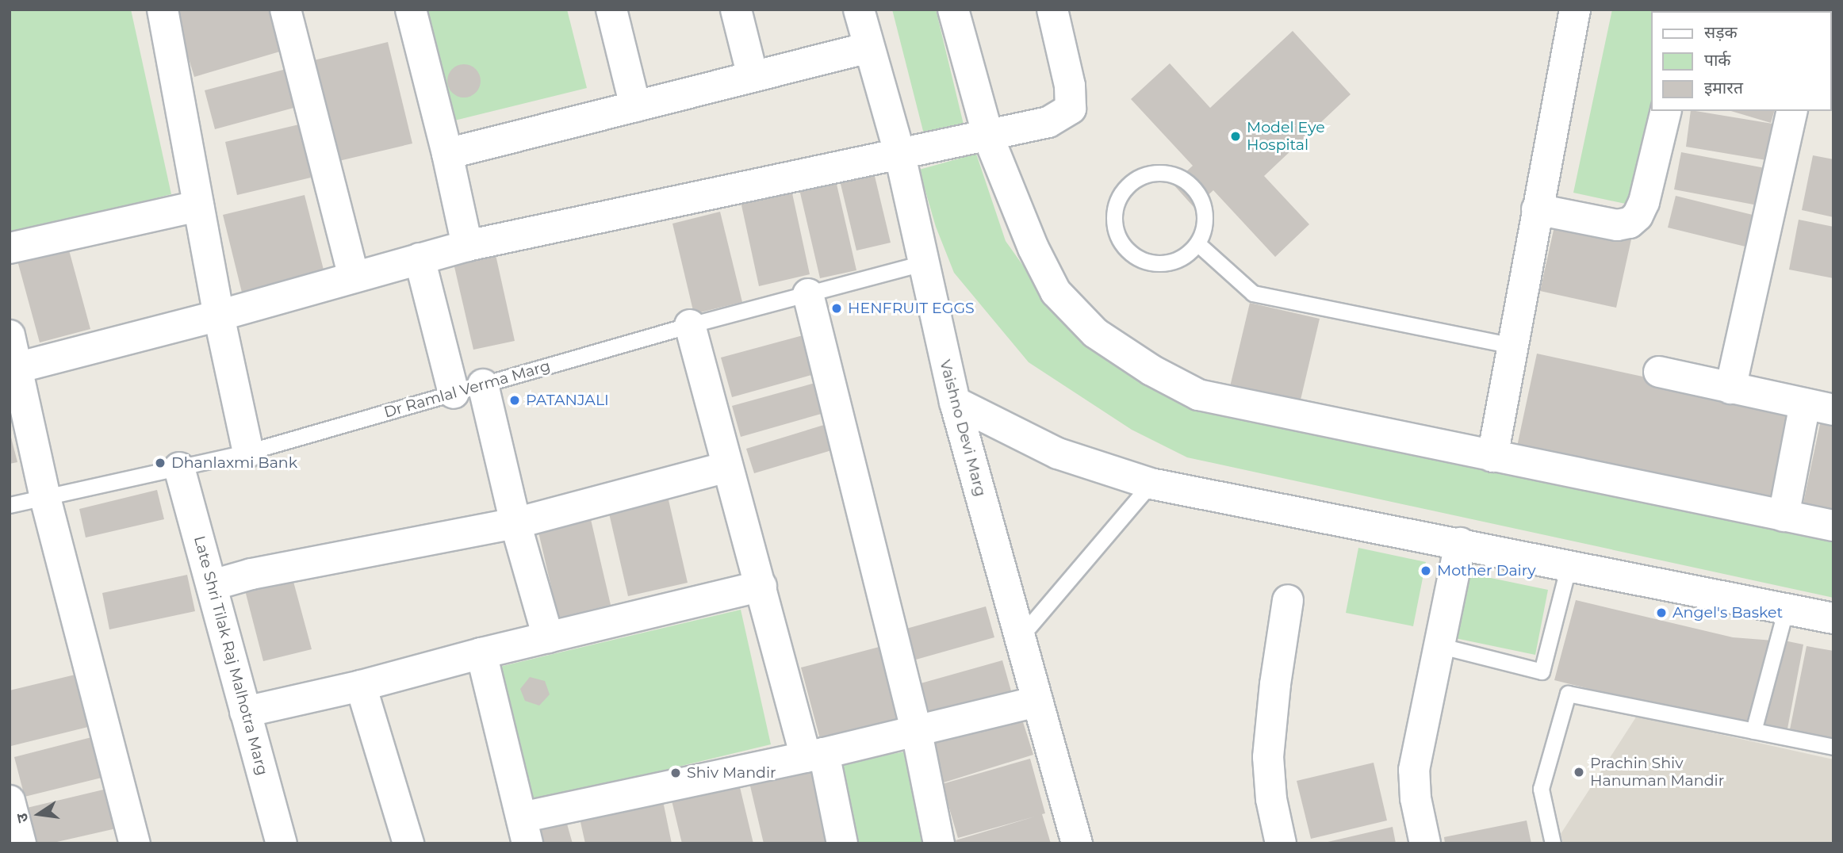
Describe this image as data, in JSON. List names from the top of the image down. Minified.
{"streets":{"street":["Vaishno Devi Marg","Late Shri Tilak Raj Malhotra Marg"],"lane":["Dr Ramlal Verma Marg"]},"crossings":[["Dr Ramlal Verma Marg","Vaishno Devi Marg"],["Dr Ramlal Verma Marg","Late Shri Tilak Raj Malhotra Marg"]],"places":["Model Eye Hospital","HENFRUIT EGGS","PATANJALI","Dhanlaxmi Bank","Mother Dairy","Angel's Basket","Prachin Shiv Hanuman Mandir","Shiv Mandir"],"legend":["सड़क","पार्क","इमारत"],"north":"left"}
